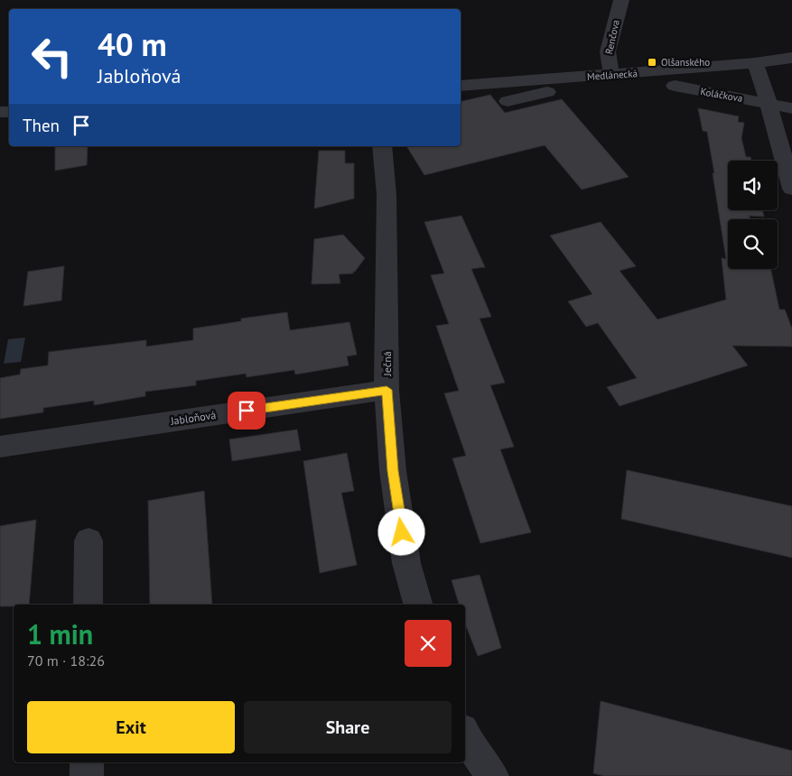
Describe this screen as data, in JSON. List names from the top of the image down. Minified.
{"streets":{"street":["Renčova","Medlánecká","Koláčkova","Ječná","Jabloňová"]},"crossings":[["Renčova","Medlánecká"],["Ječná","Jabloňová"]],"places":{"transit":["Olšanského"]},"page":{"turn":["40 m","Jabloňová"],"then":"Then","heading":["1 min","70 m · 18:26"],"buttons":["Exit","Share"]}}
